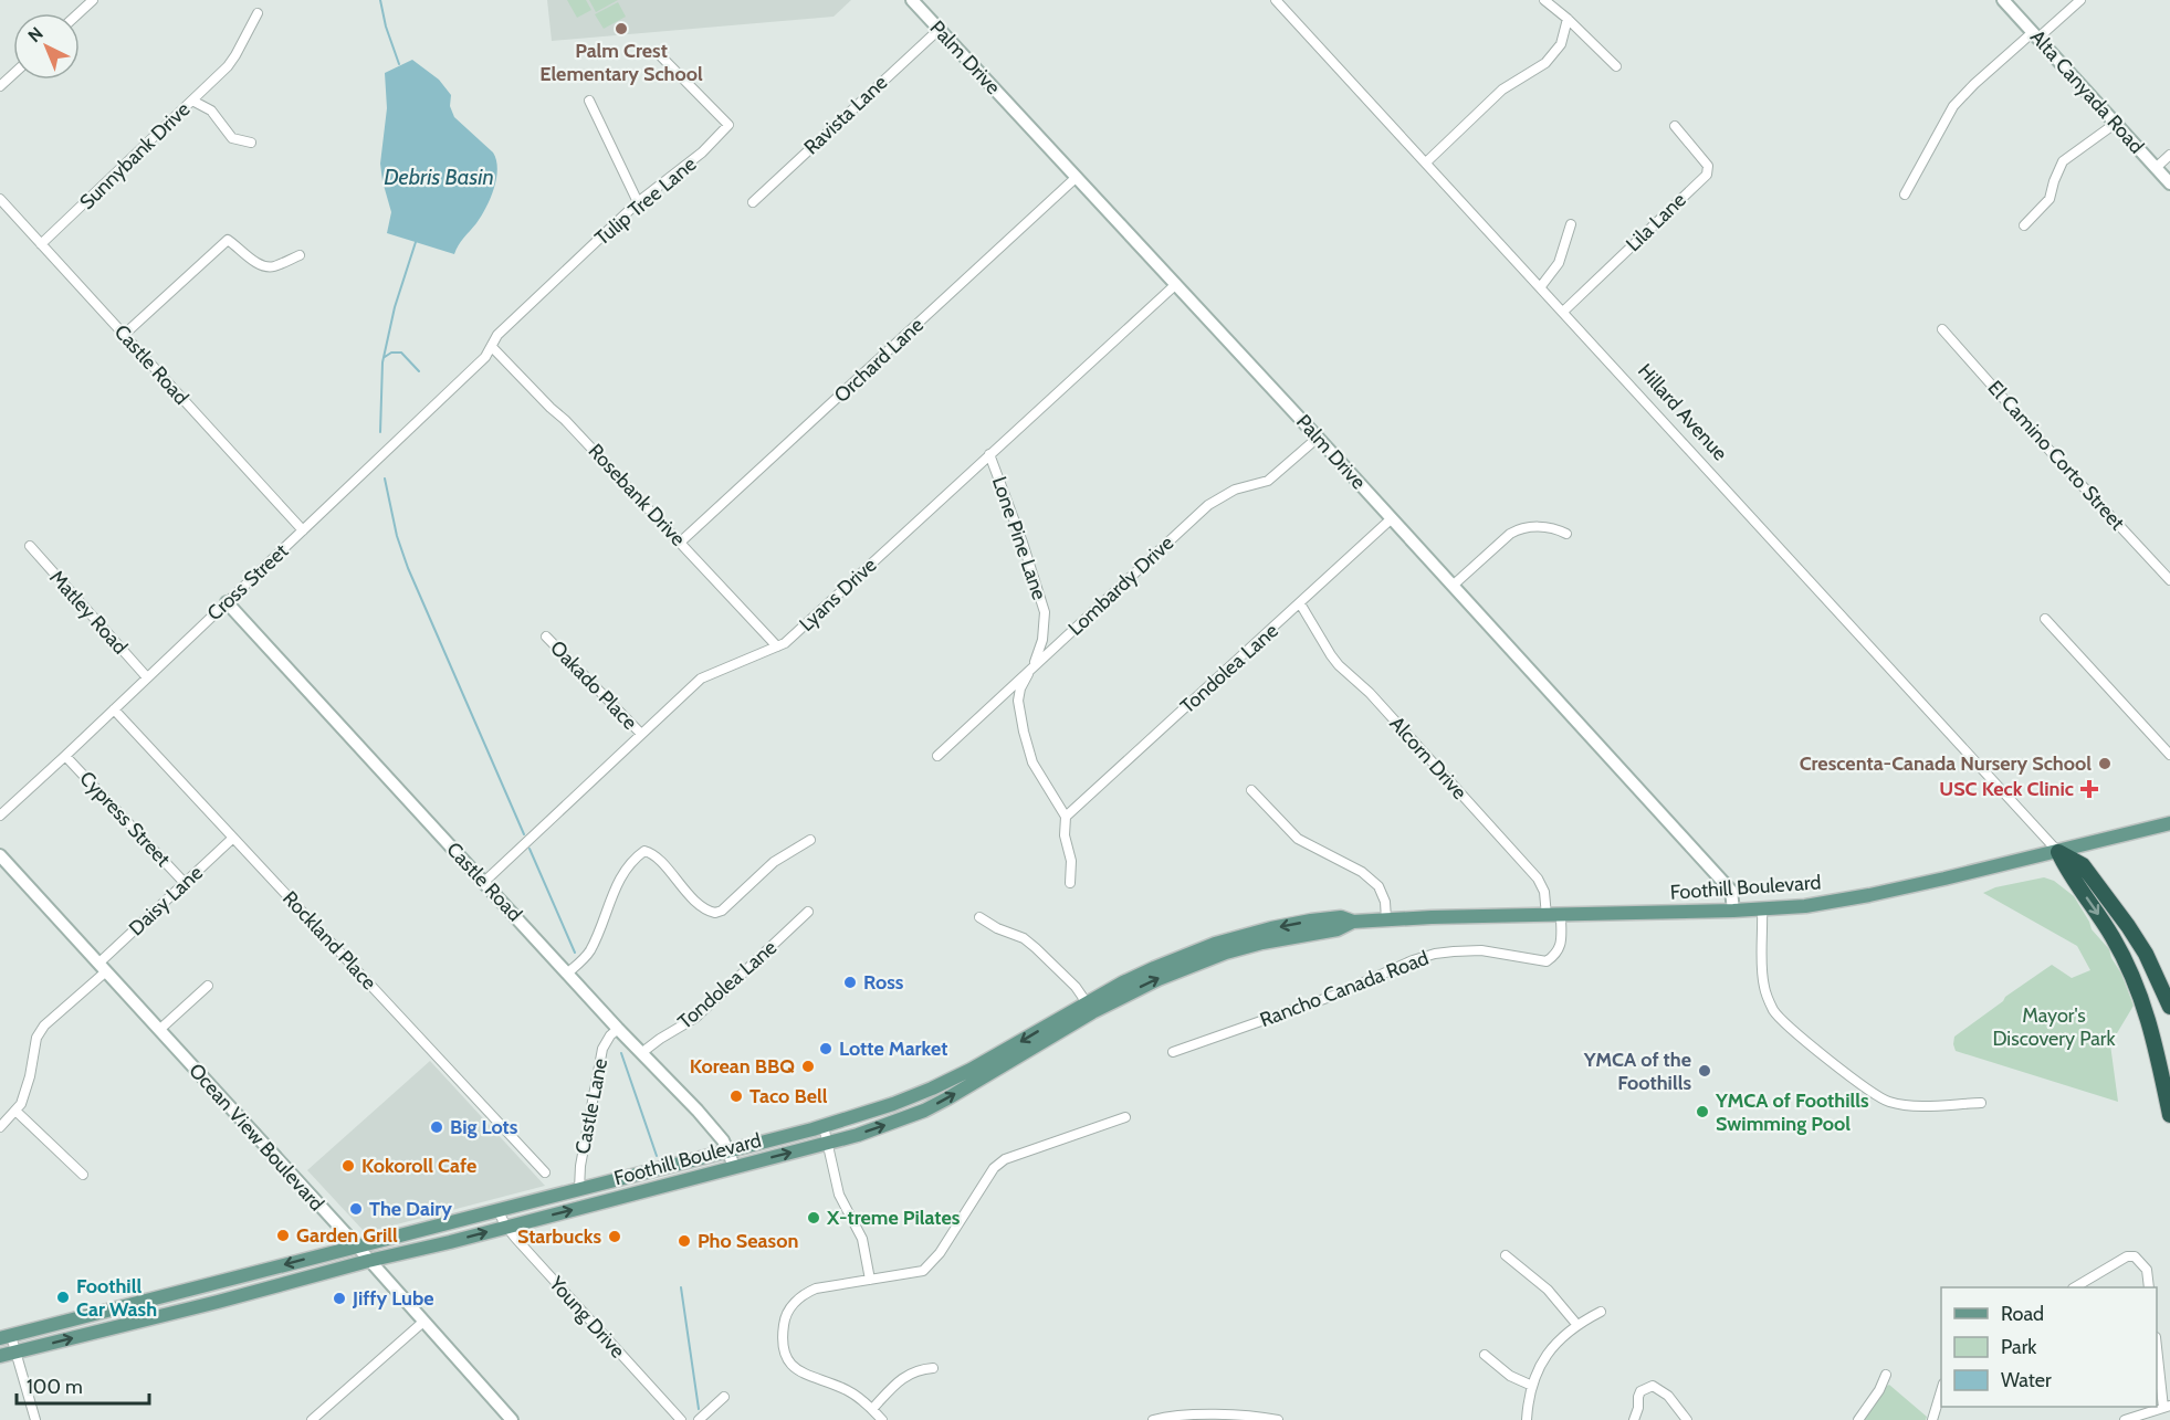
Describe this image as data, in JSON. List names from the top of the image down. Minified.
{"streets":{"highway":["Hillard Avenue"],"main road":["Foothill Boulevard"],"street":["Palm Drive","Alta Canyada Road","Ravista Lane","Sunnybank Drive","Tulip Tree Lane","Lila Lane","Orchard Lane","Castle Road","El Camino Corto Street","Rosebank Drive","Lone Pine Lane","Cross Street","Lombardy Drive","Lyans Drive","Matley Road","Tondolea Lane","Oakado Place","Alcorn Drive","Cypress Street","Daisy Lane","Rockland Place","Rancho Canada Road","Castle Lane","Ocean View Boulevard","Young Drive"]},"crossings":[["Palm Drive","Ravista Lane"],["Palm Drive","Orchard Lane"],["Palm Drive","Lombardy Drive"],["Palm Drive","Lyans Drive"],["Palm Drive","Tondolea Lane"],["Palm Drive","Foothill Boulevard"],["Sunnybank Drive","Castle Road"],["Tulip Tree Lane","Rosebank Drive"],["Tulip Tree Lane","Cross Street"],["Lila Lane","Hillard Avenue"],["Orchard Lane","Rosebank Drive"],["Castle Road","Cross Street"],["Castle Road","Lyans Drive"],["Castle Road","Tondolea Lane"],["Castle Road","Foothill Boulevard"],["Castle Road","Castle Lane"],["Hillard Avenue","Foothill Boulevard"],["Rosebank Drive","Cross Street"],["Rosebank Drive","Lyans Drive"],["Lone Pine Lane","Lombardy Drive"],["Lone Pine Lane","Lyans Drive"],["Lone Pine Lane","Tondolea Lane"],["Cross Street","Matley Road"],["Cross Street","Cypress Street"],["Cross Street","Rockland Place"],["Lyans Drive","Oakado Place"],["Tondolea Lane","Alcorn Drive"],["Alcorn Drive","Foothill Boulevard"],["Cypress Street","Daisy Lane"],["Foothill Boulevard","Rancho Canada Road"],["Foothill Boulevard","Castle Lane"],["Foothill Boulevard","Ocean View Boulevard"],["Foothill Boulevard","Young Drive"],["Daisy Lane","Rockland Place"],["Daisy Lane","Ocean View Boulevard"]],"water":["Debris Basin"],"parks":["Mayor's Discovery Park"],"places":{"other":["Palm Crest Elementary School","Crescenta-Canada Nursery School","Ross","Lotte Market","Korean BBQ","YMCA of the Foothills","Taco Bell","YMCA of Foothills Swimming Pool","Big Lots","Kokoroll Cafe","The Dairy","X-treme Pilates","Garden Grill","Starbucks","Pho Season","Foothill Car Wash","Jiffy Lube"],"health":["USC Keck Clinic"]},"legend":["Road","Park","Water"],"scale_bar":"100 m","north":"top left"}
